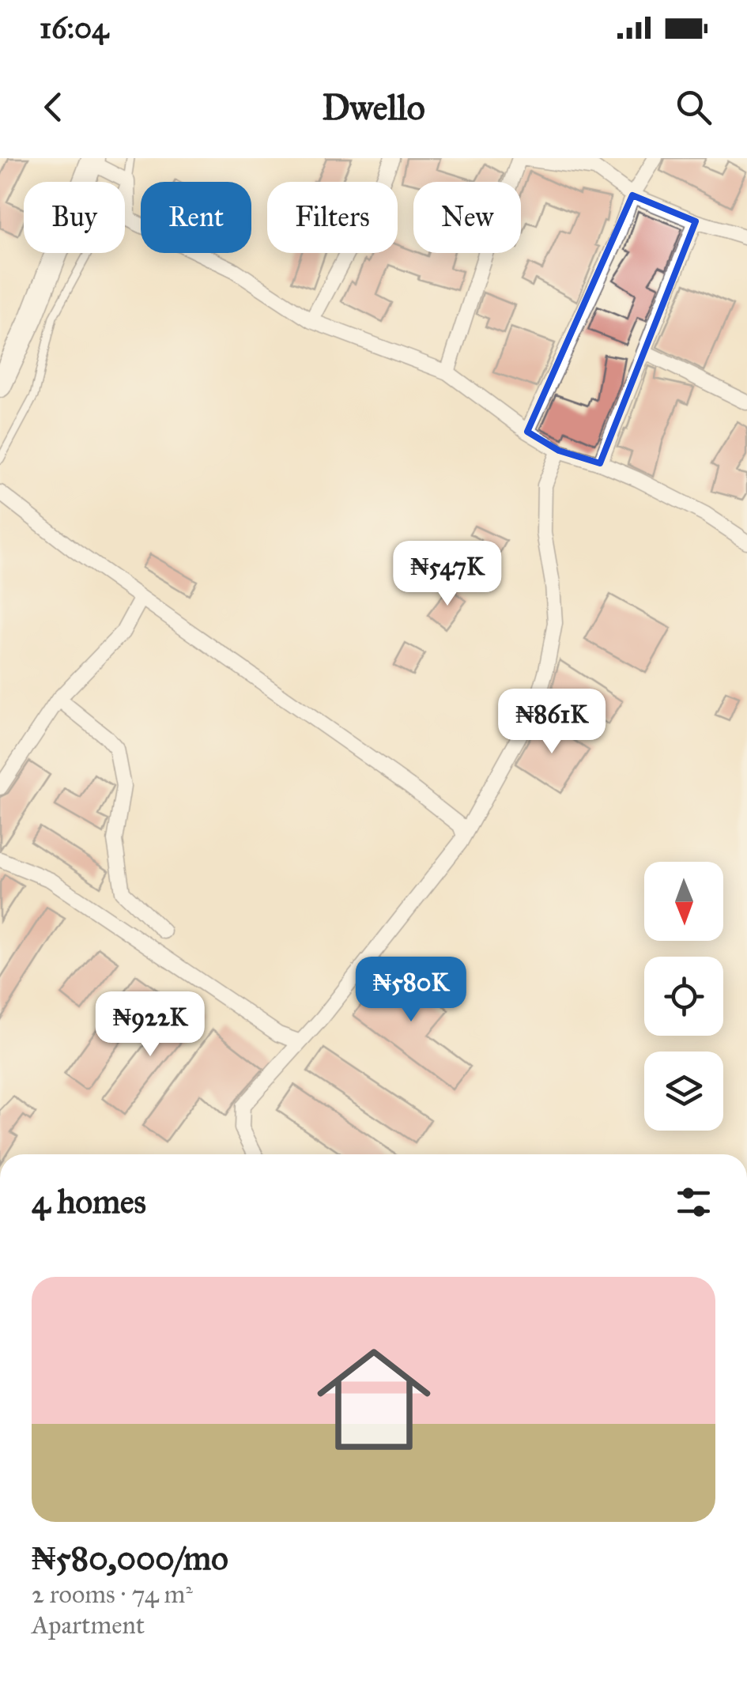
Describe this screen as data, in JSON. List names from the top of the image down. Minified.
{"north":"bottom","page":{"status":"16:04","header":"Dwello","chip":["Buy","Rent","Filters","New"],"price":["₦547K","₦861K","₦580K","₦922K"],"heading":"4 homes","list":[{"name":"₦580,000/mo","note":"2 rooms · 74 m² · Apartment"}]}}
